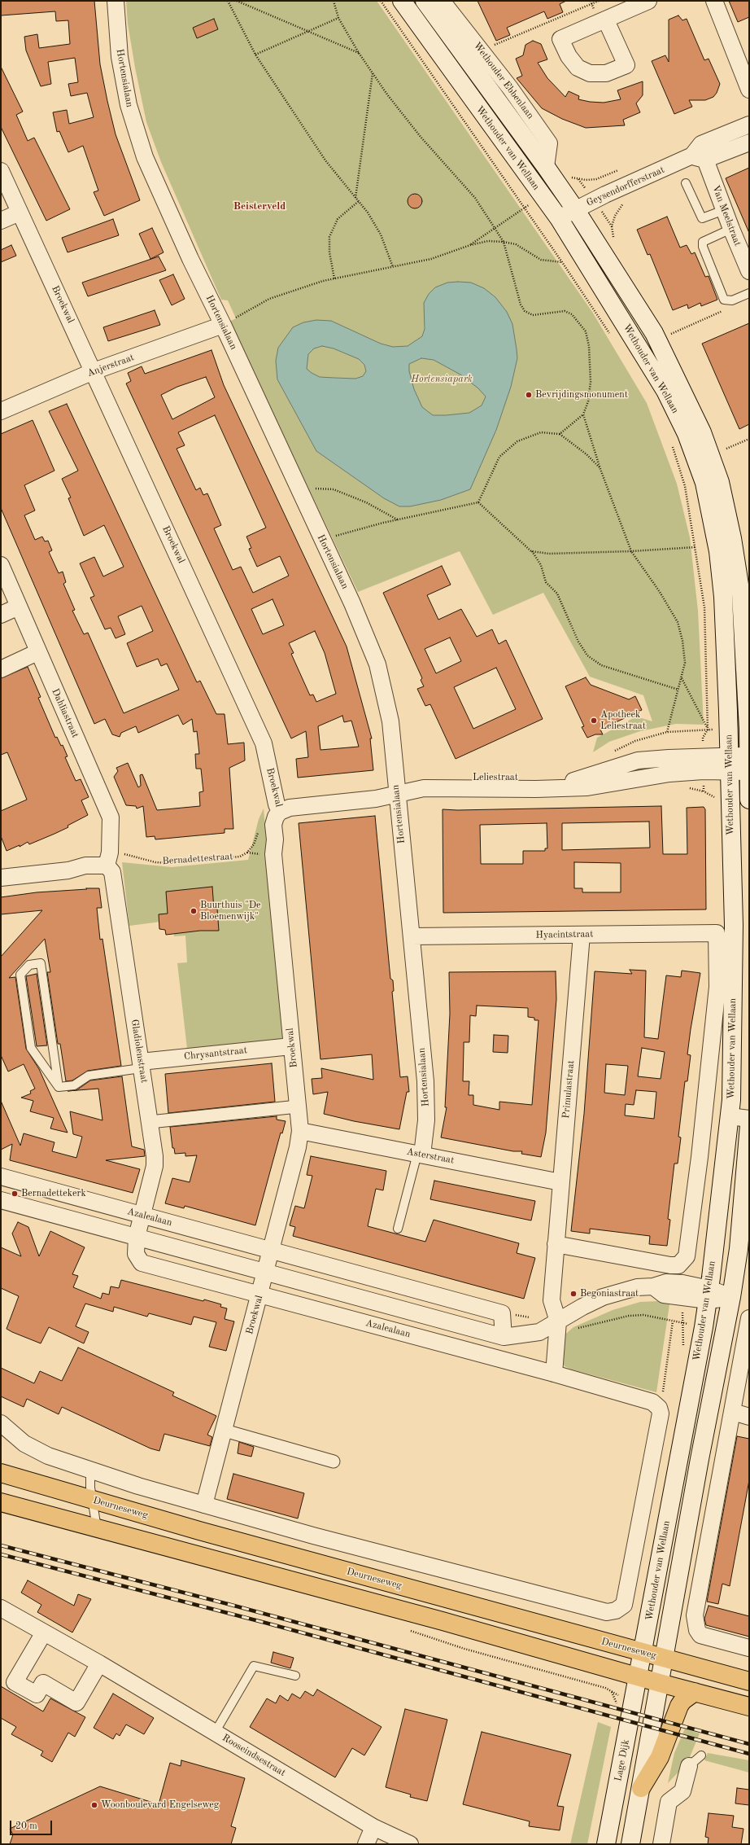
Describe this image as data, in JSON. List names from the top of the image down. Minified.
{"streets":{"main road":["Wethouder van Wellaan","Deurneseweg","Lage Dijk"],"street":["Hortensialaan","Wethouder Ebbenlaan","Geysendorfferstraat","Van Meelstraat","Broekwal","Anjerstraat","Dahliastraat","Leliestraat","Hyacintstraat","Gladiolenstraat","Chrysantstraat","Primulastraat","Asterstraat","Azalealaan","Rooseindsestraat"],"path":["Bernadettestraat"]},"crossings":[["Hortensialaan","Anjerstraat"],["Hortensialaan","Leliestraat"],["Hortensialaan","Hyacintstraat"],["Hortensialaan","Asterstraat"],["Wethouder Ebbenlaan","Wethouder van Wellaan"],["Wethouder van Wellaan","Geysendorfferstraat"],["Wethouder van Wellaan","Leliestraat"],["Wethouder van Wellaan","Hyacintstraat"],["Wethouder van Wellaan","Primulastraat"],["Wethouder van Wellaan","Deurneseweg"],["Wethouder van Wellaan","Lage Dijk"],["Geysendorfferstraat","Van Meelstraat"],["Broekwal","Anjerstraat"],["Broekwal","Leliestraat"],["Broekwal","Chrysantstraat"],["Broekwal","Asterstraat"],["Broekwal","Azalealaan"],["Dahliastraat","Bernadettestraat"],["Dahliastraat","Gladiolenstraat"],["Bernadettestraat","Gladiolenstraat"],["Hyacintstraat","Primulastraat"],["Gladiolenstraat","Chrysantstraat"],["Gladiolenstraat","Azalealaan"],["Primulastraat","Asterstraat"]],"districts":["Beisterveld"],"parks":["Hortensiapark"],"places":["Bevrijdingsmonument","Apotheek Leliestraat","Buurthuis \"De Bloemenwijk\"","Bernadettekerk","Begoniastraat","Woonboulevard Engelseweg"],"scale_bar":"20 m"}
